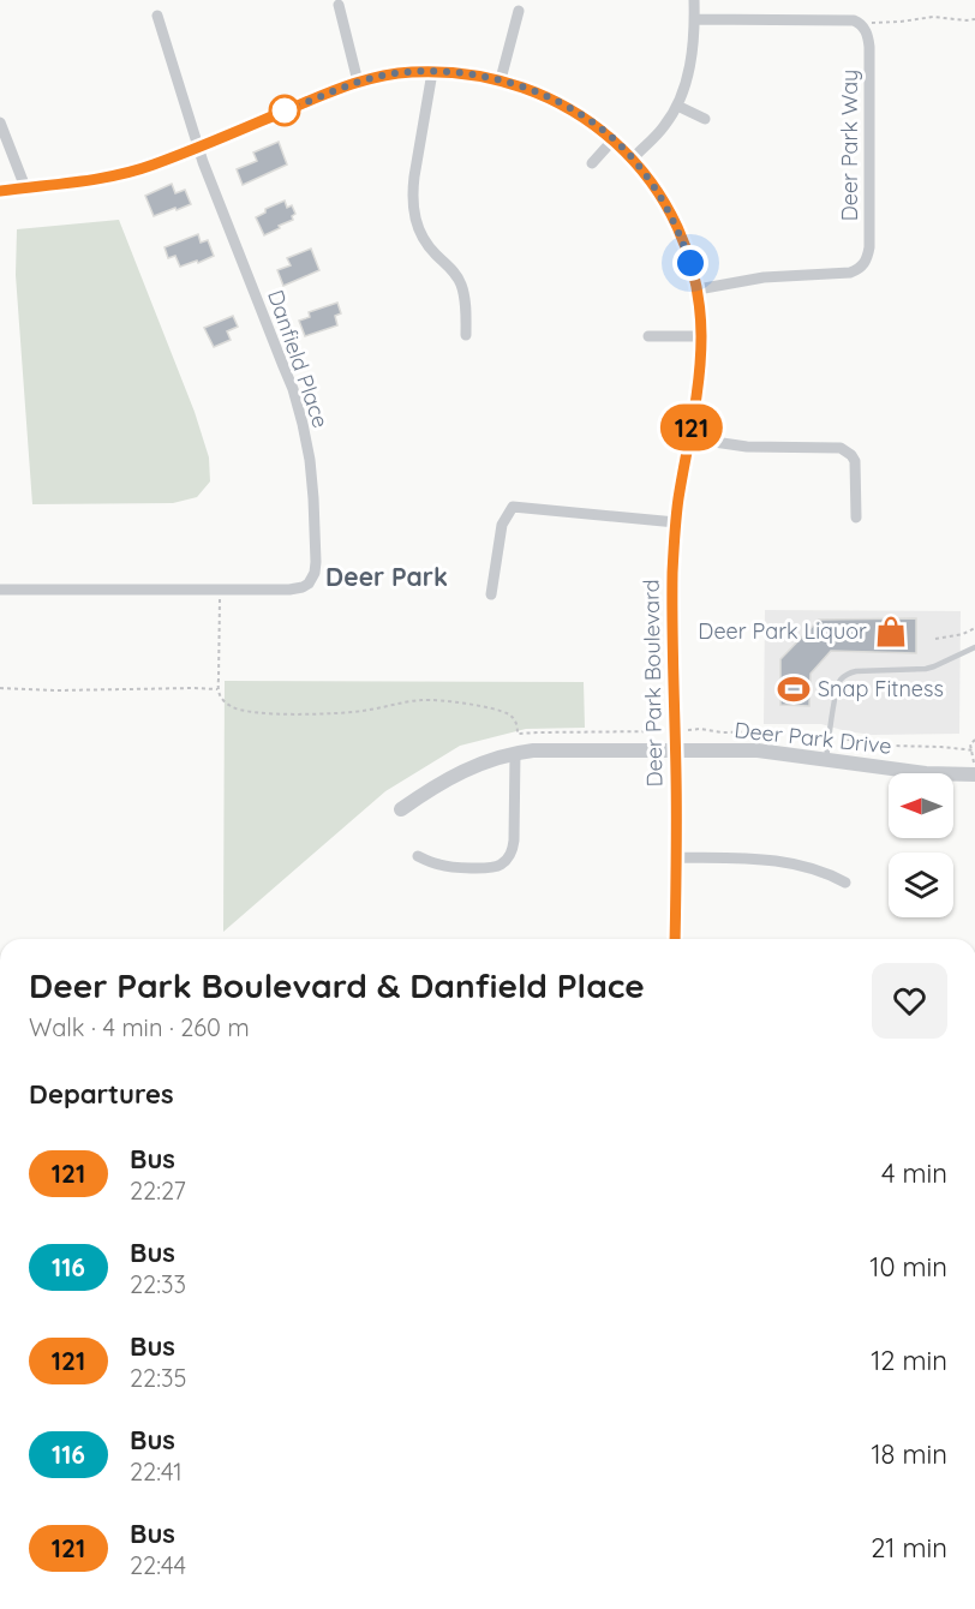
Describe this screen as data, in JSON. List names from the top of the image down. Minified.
{"streets":{"street":["Deer Park Way","Danfield Place","Deer Park Boulevard","Deer Park Drive"]},"crossings":[["Deer Park Way","Deer Park Boulevard"],["Danfield Place","Deer Park Boulevard"],["Deer Park Boulevard","Deer Park Drive"]],"districts":["Deer Park"],"places":{"shop":["Deer Park Liquor"],"sports":["Snap Fitness"]},"lines":["bus line 121"],"north":"left","page":{"on_map":"121","heading":[["Deer Park Boulevard & Danfield Place","Walk · 4 min · 260 m"],"Departures"],"list":[{"mark":"121","name":"Bus","note":"22:27","value":"4 min"},{"mark":"116","name":"Bus","note":"22:33","value":"10 min"},{"mark":"121","name":"Bus","note":"22:35","value":"12 min"},{"mark":"116","name":"Bus","note":"22:41","value":"18 min"},{"mark":"121","name":"Bus","note":"22:44","value":"21 min"}]}}
